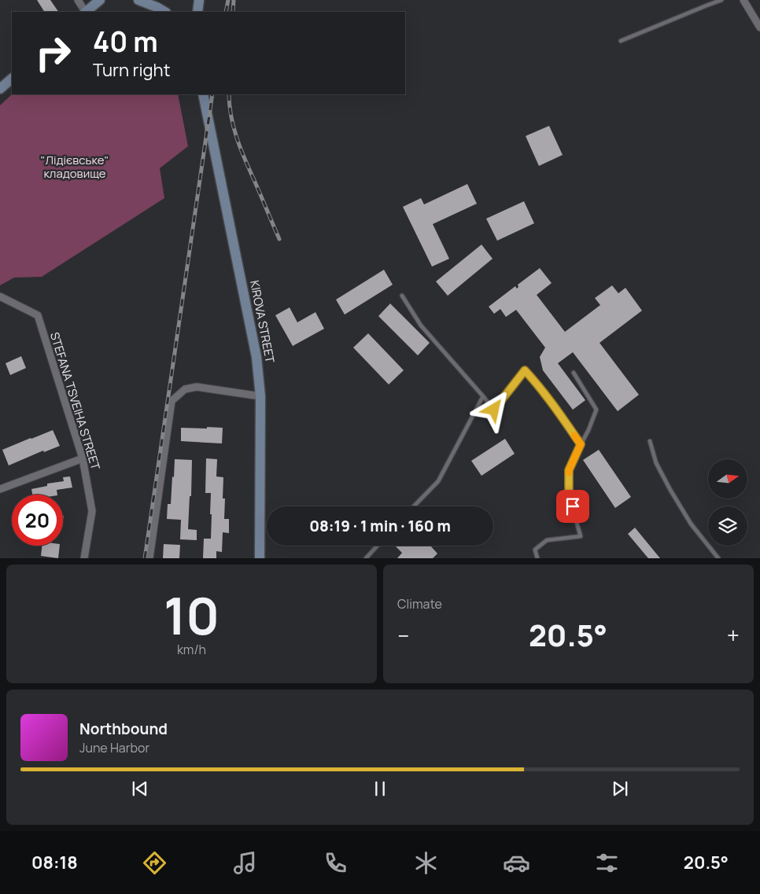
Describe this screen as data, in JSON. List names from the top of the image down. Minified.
{"streets":{"main road":["KIROVA STREET"],"street":["STEFANA TSVEIHA STREET"]},"parks":["\"Лідієвське\" кладовище"],"north":"right","page":{"turn":["40 m","Turn right"],"limit":"20","trip":"08:19 · 1 min · 160 m","tile":[["10","km/h"],"Climate"],"heat":["−","20.5°","+"],"song":["Northbound","June Harbor"],"tabs":["08:18","20.5°"]}}
